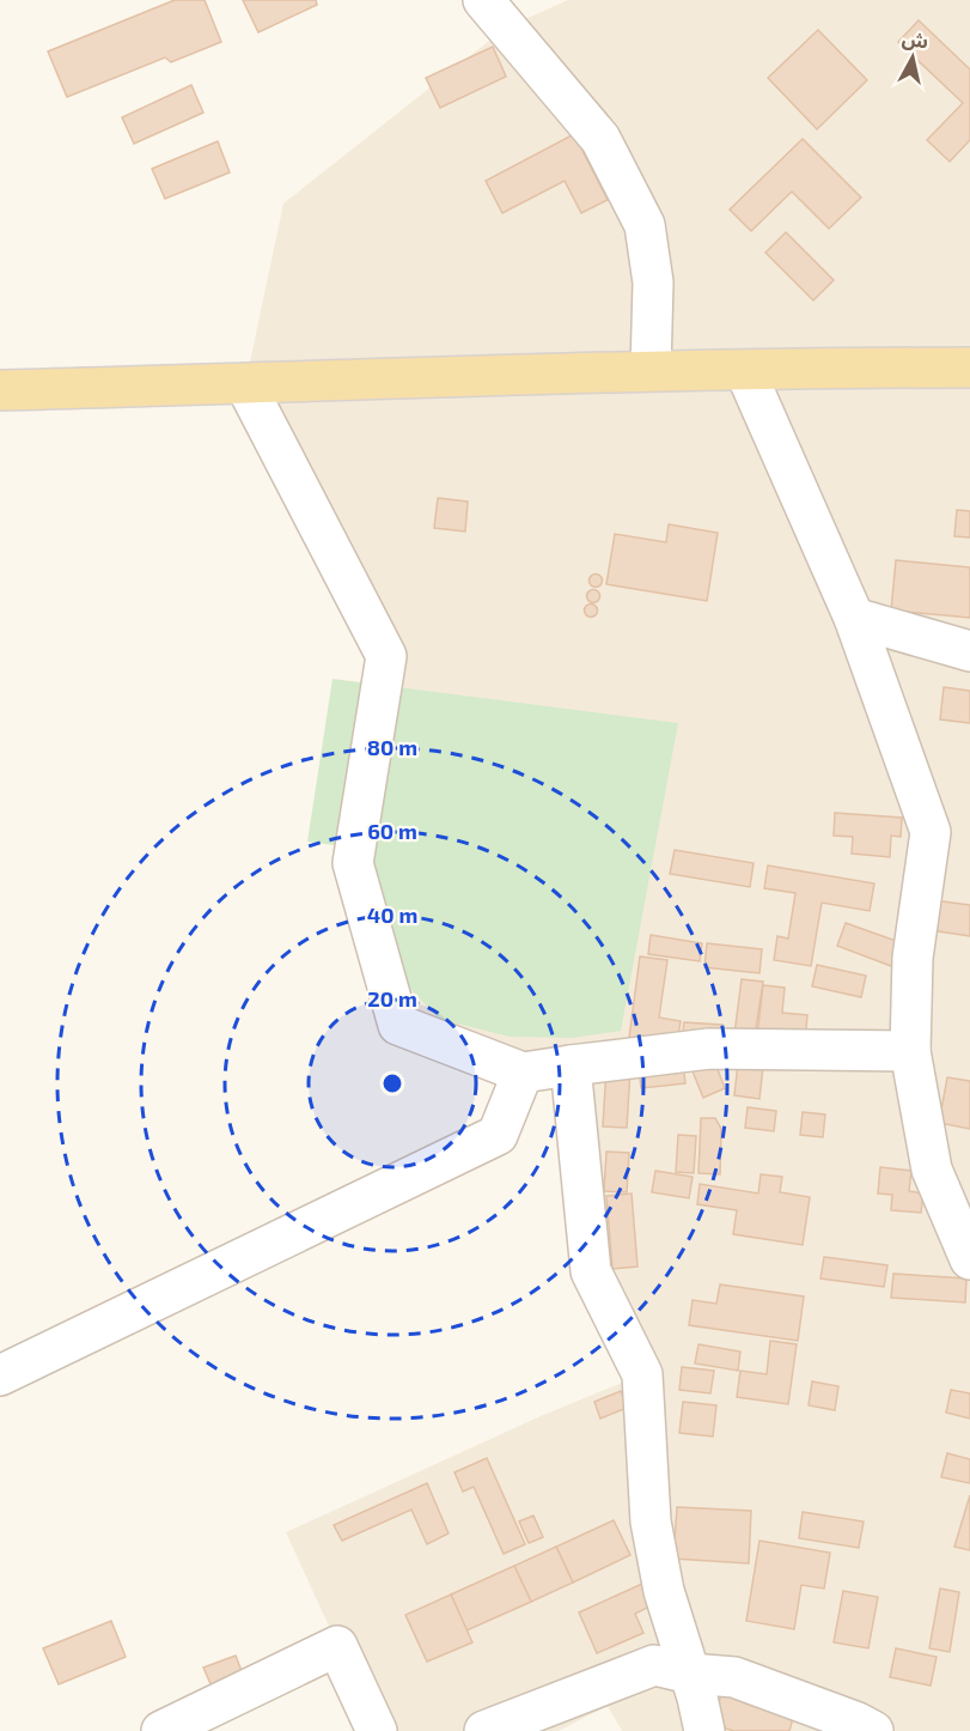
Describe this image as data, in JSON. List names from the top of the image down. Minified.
{"north":"top","rings":["80 m","60 m","40 m","20 m"]}
